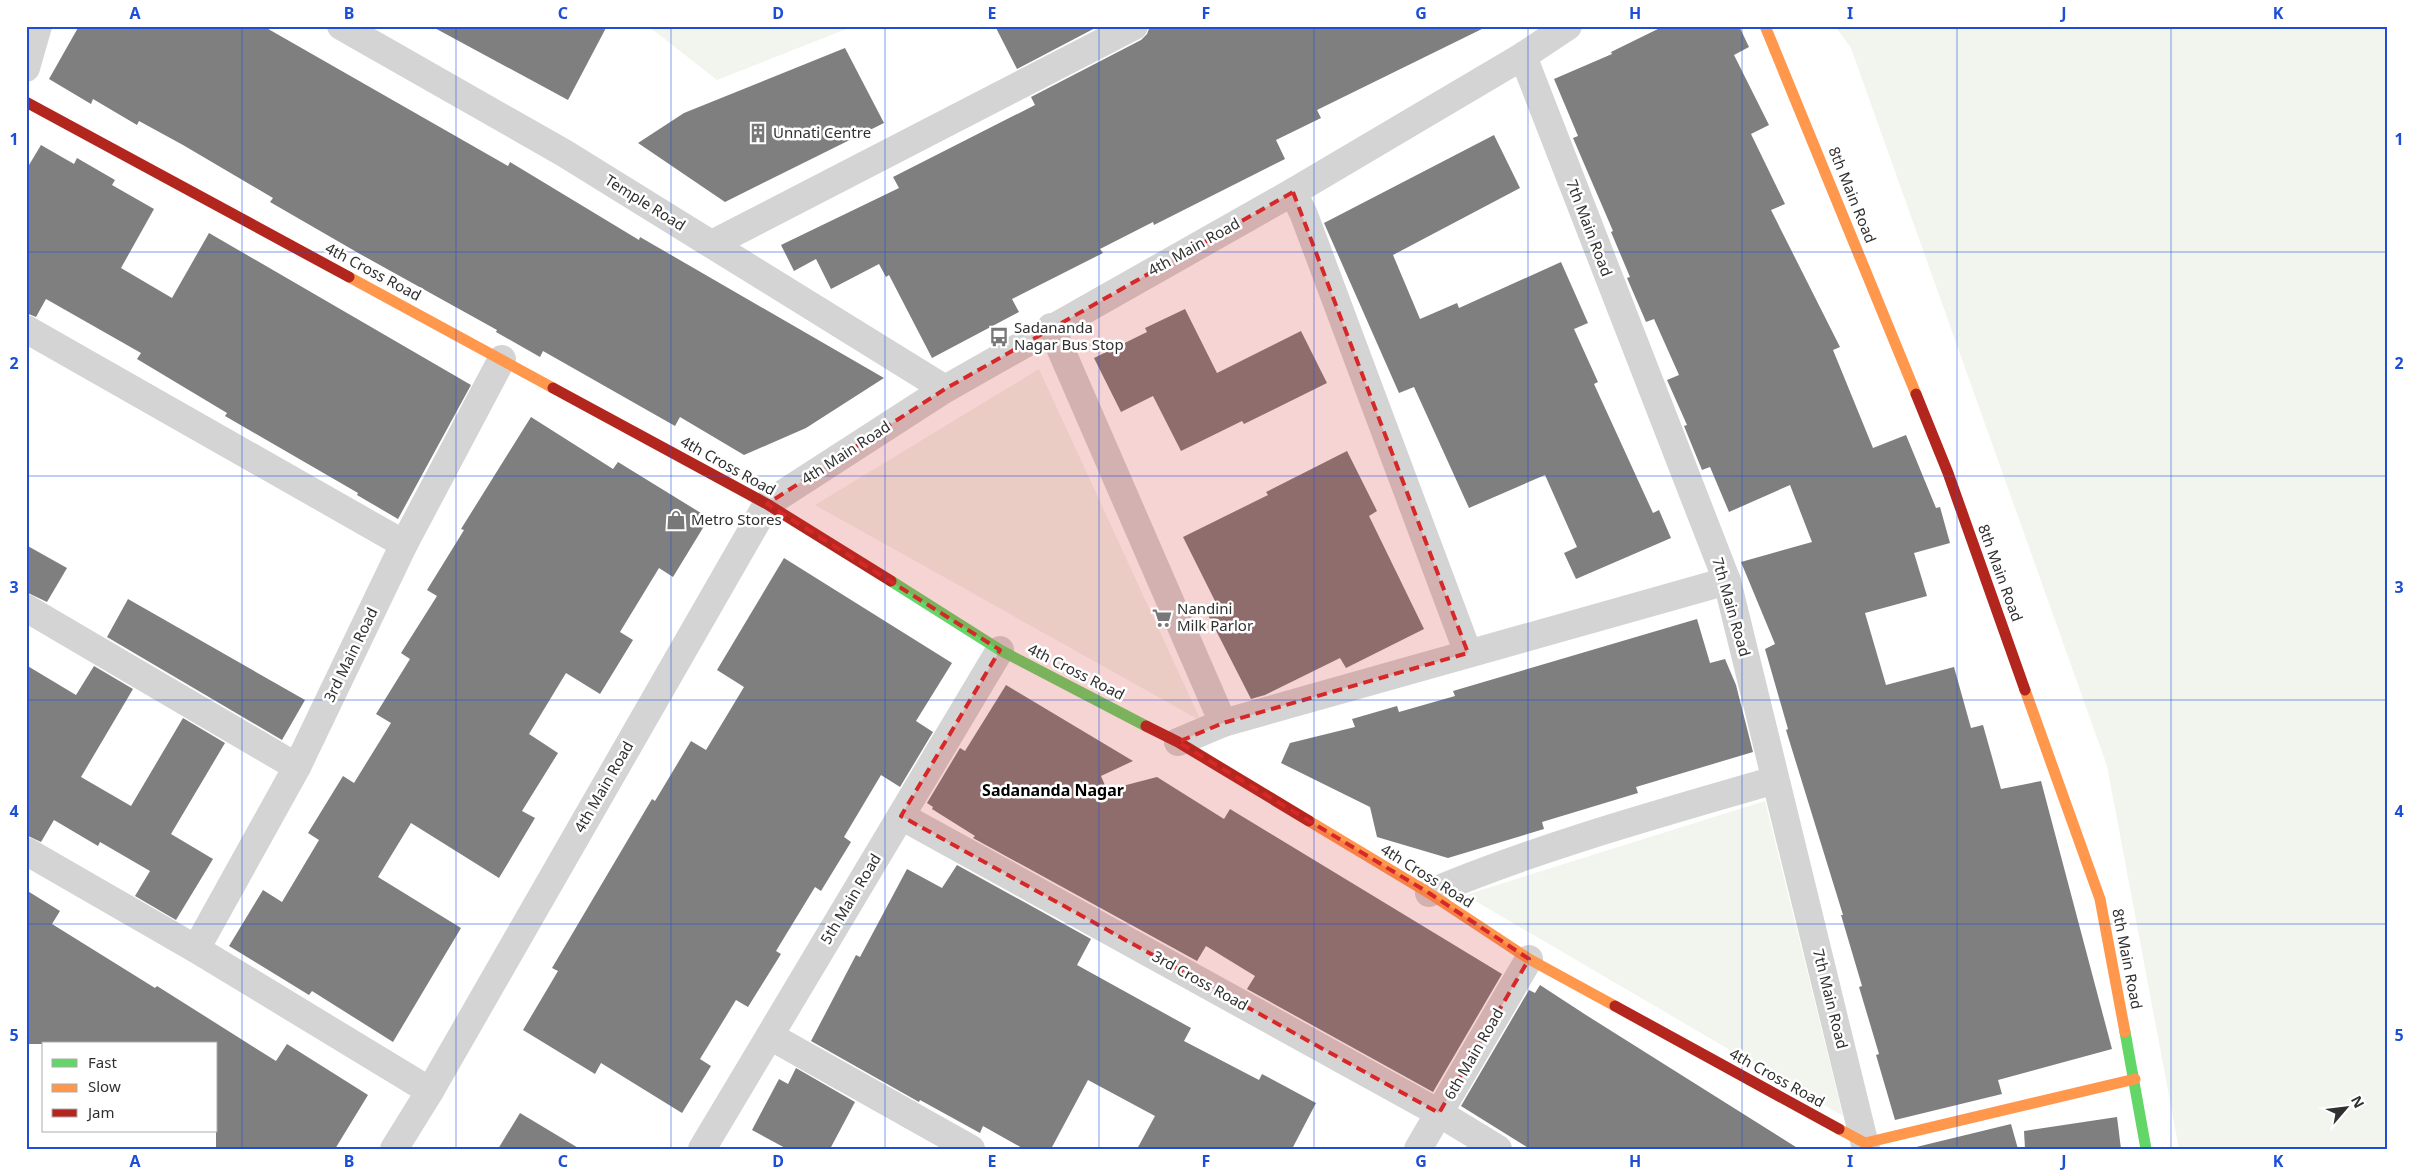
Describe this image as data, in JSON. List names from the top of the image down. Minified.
{"streets":{"street":["8th Main Road","Temple Road","7th Main Road","4th Main Road","4th Cross Road","3rd Main Road","5th Main Road","3rd Cross Road","6th Main Road"]},"crossings":[["Temple Road","4th Main Road"],["7th Main Road","4th Main Road"],["7th Main Road","4th Cross Road"],["4th Main Road","4th Cross Road"],["4th Cross Road","3rd Main Road"],["4th Cross Road","5th Main Road"],["4th Cross Road","6th Main Road"],["5th Main Road","3rd Cross Road"],["3rd Cross Road","6th Main Road"]],"districts":["Sadananda Nagar"],"places":{"building":["Unnati Centre"],"bus stop":["Sadananda Nagar Bus Stop"],"shop":["Metro Stores"],"supermarket":["Nandini Milk Parlor"]},"legend":["Fast","Slow","Jam"],"north":"top right","grid":{"columns":["A","B","C","D","E","F","G","H","I","J","K"],"rows":["1","2","3","4","5"]}}
